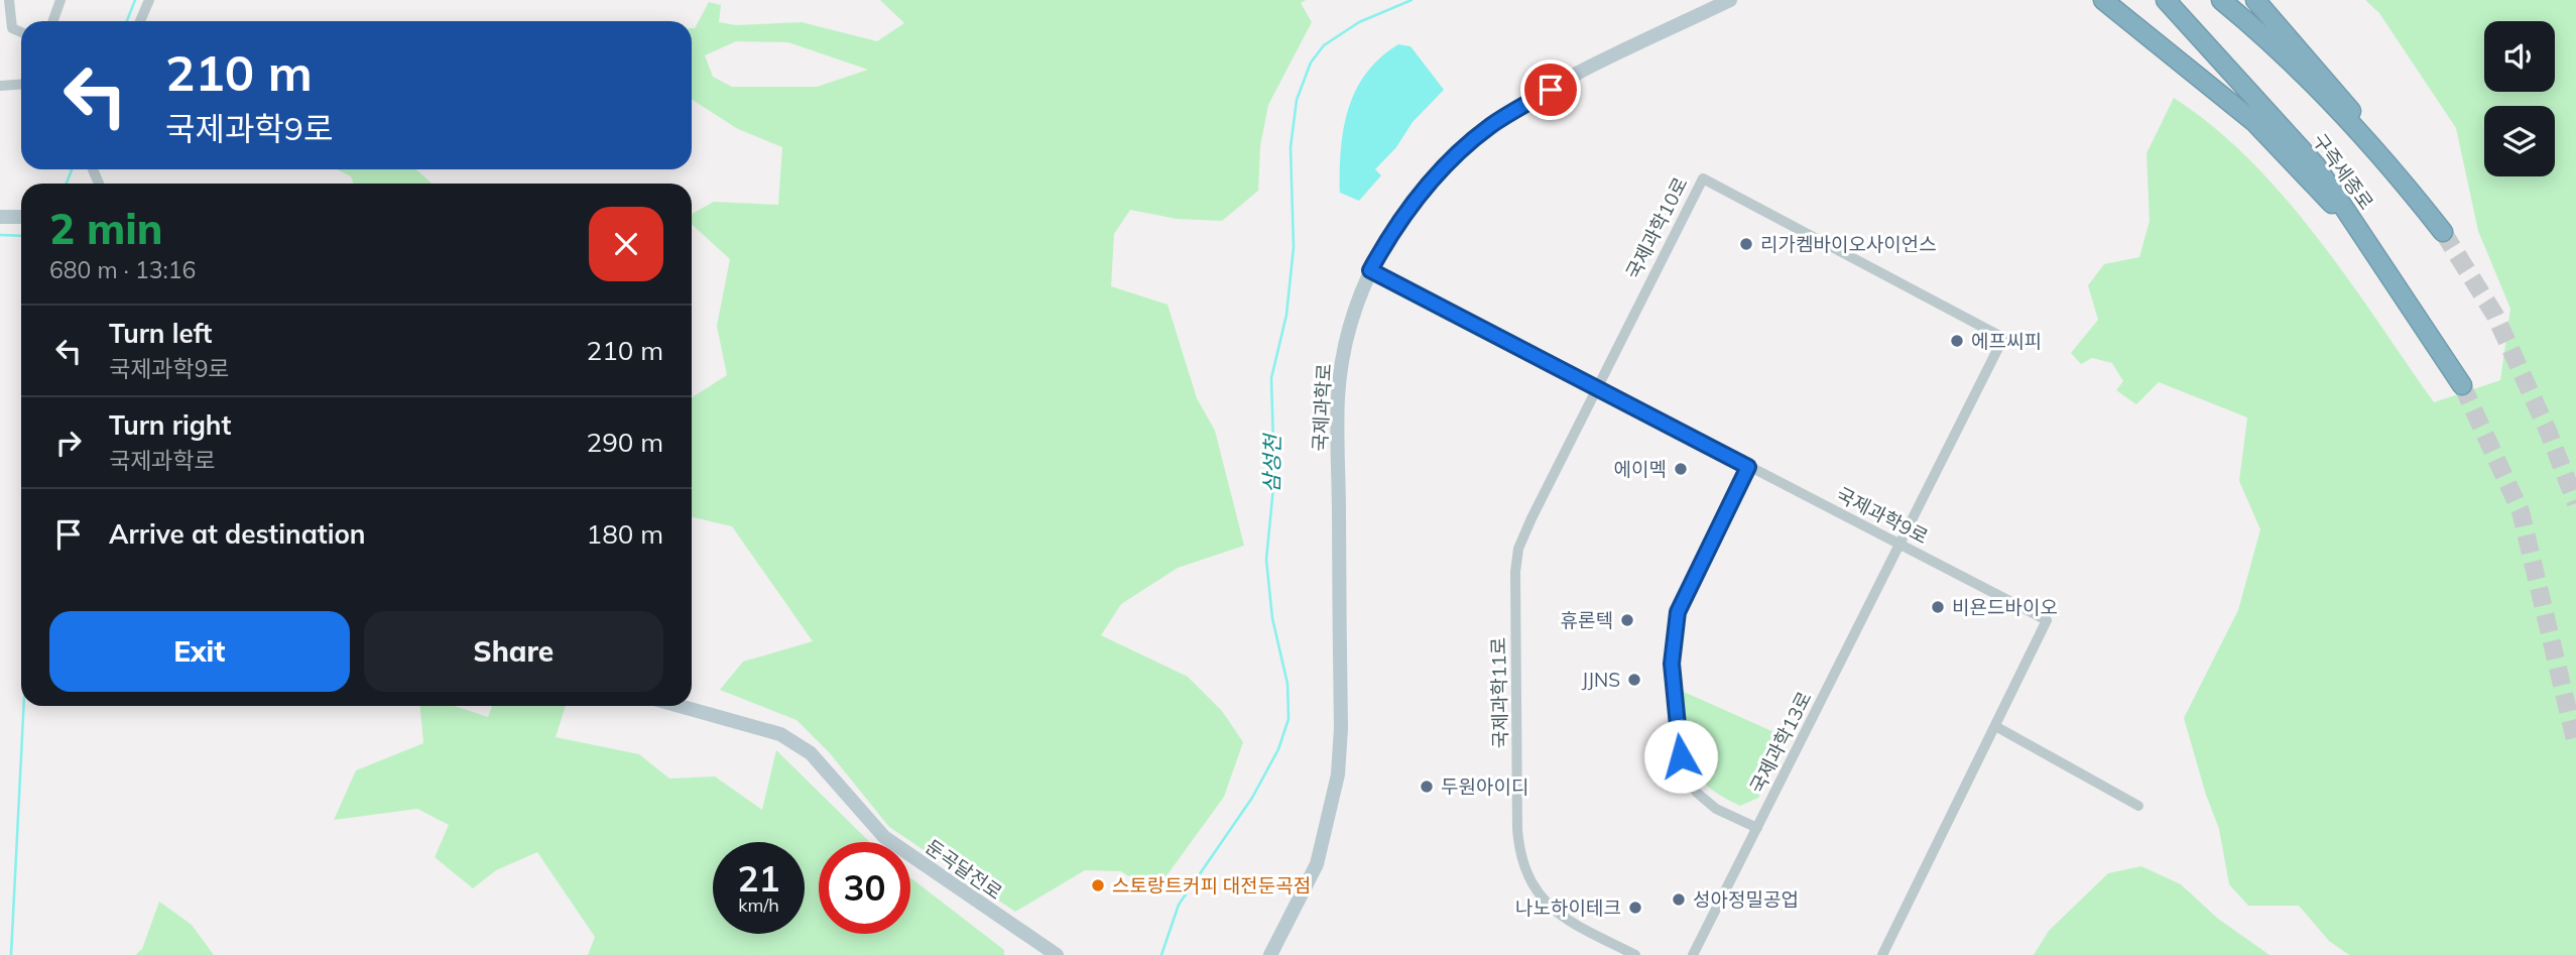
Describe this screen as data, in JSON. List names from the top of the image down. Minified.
{"streets":{"highway":["구즉세종로"],"street":["국제과학10로","국제과학로","국제과학9로","국제과학11로","국제과학13로","둔곡달전로"]},"crossings":[["국제과학10로","국제과학9로"],["국제과학10로","국제과학11로"],["국제과학10로","국제과학13로"],["국제과학로","국제과학9로"],["국제과학9로","국제과학11로"],["국제과학9로","국제과학13로"]],"water":["삼성천"],"places":["리가켐바이오사이언스","에프씨피","에이멕","비욘드바이오","휴론텍","JJNS","두원아이디","스토랑트커피 대전둔곡점","성아정밀공업","나노하이테크"],"page":{"turn":["210 m","국제과학9로"],"heading":["2 min","680 m · 13:16"],"list":[{"name":"Turn left","note":"국제과학9로","value":"210 m"},{"name":"Turn right","note":"국제과학로","value":"290 m"},{"name":"Arrive at destination","value":"180 m"}],"buttons":["Exit","Share"],"speed":"21 km/h","limit":"30"}}
